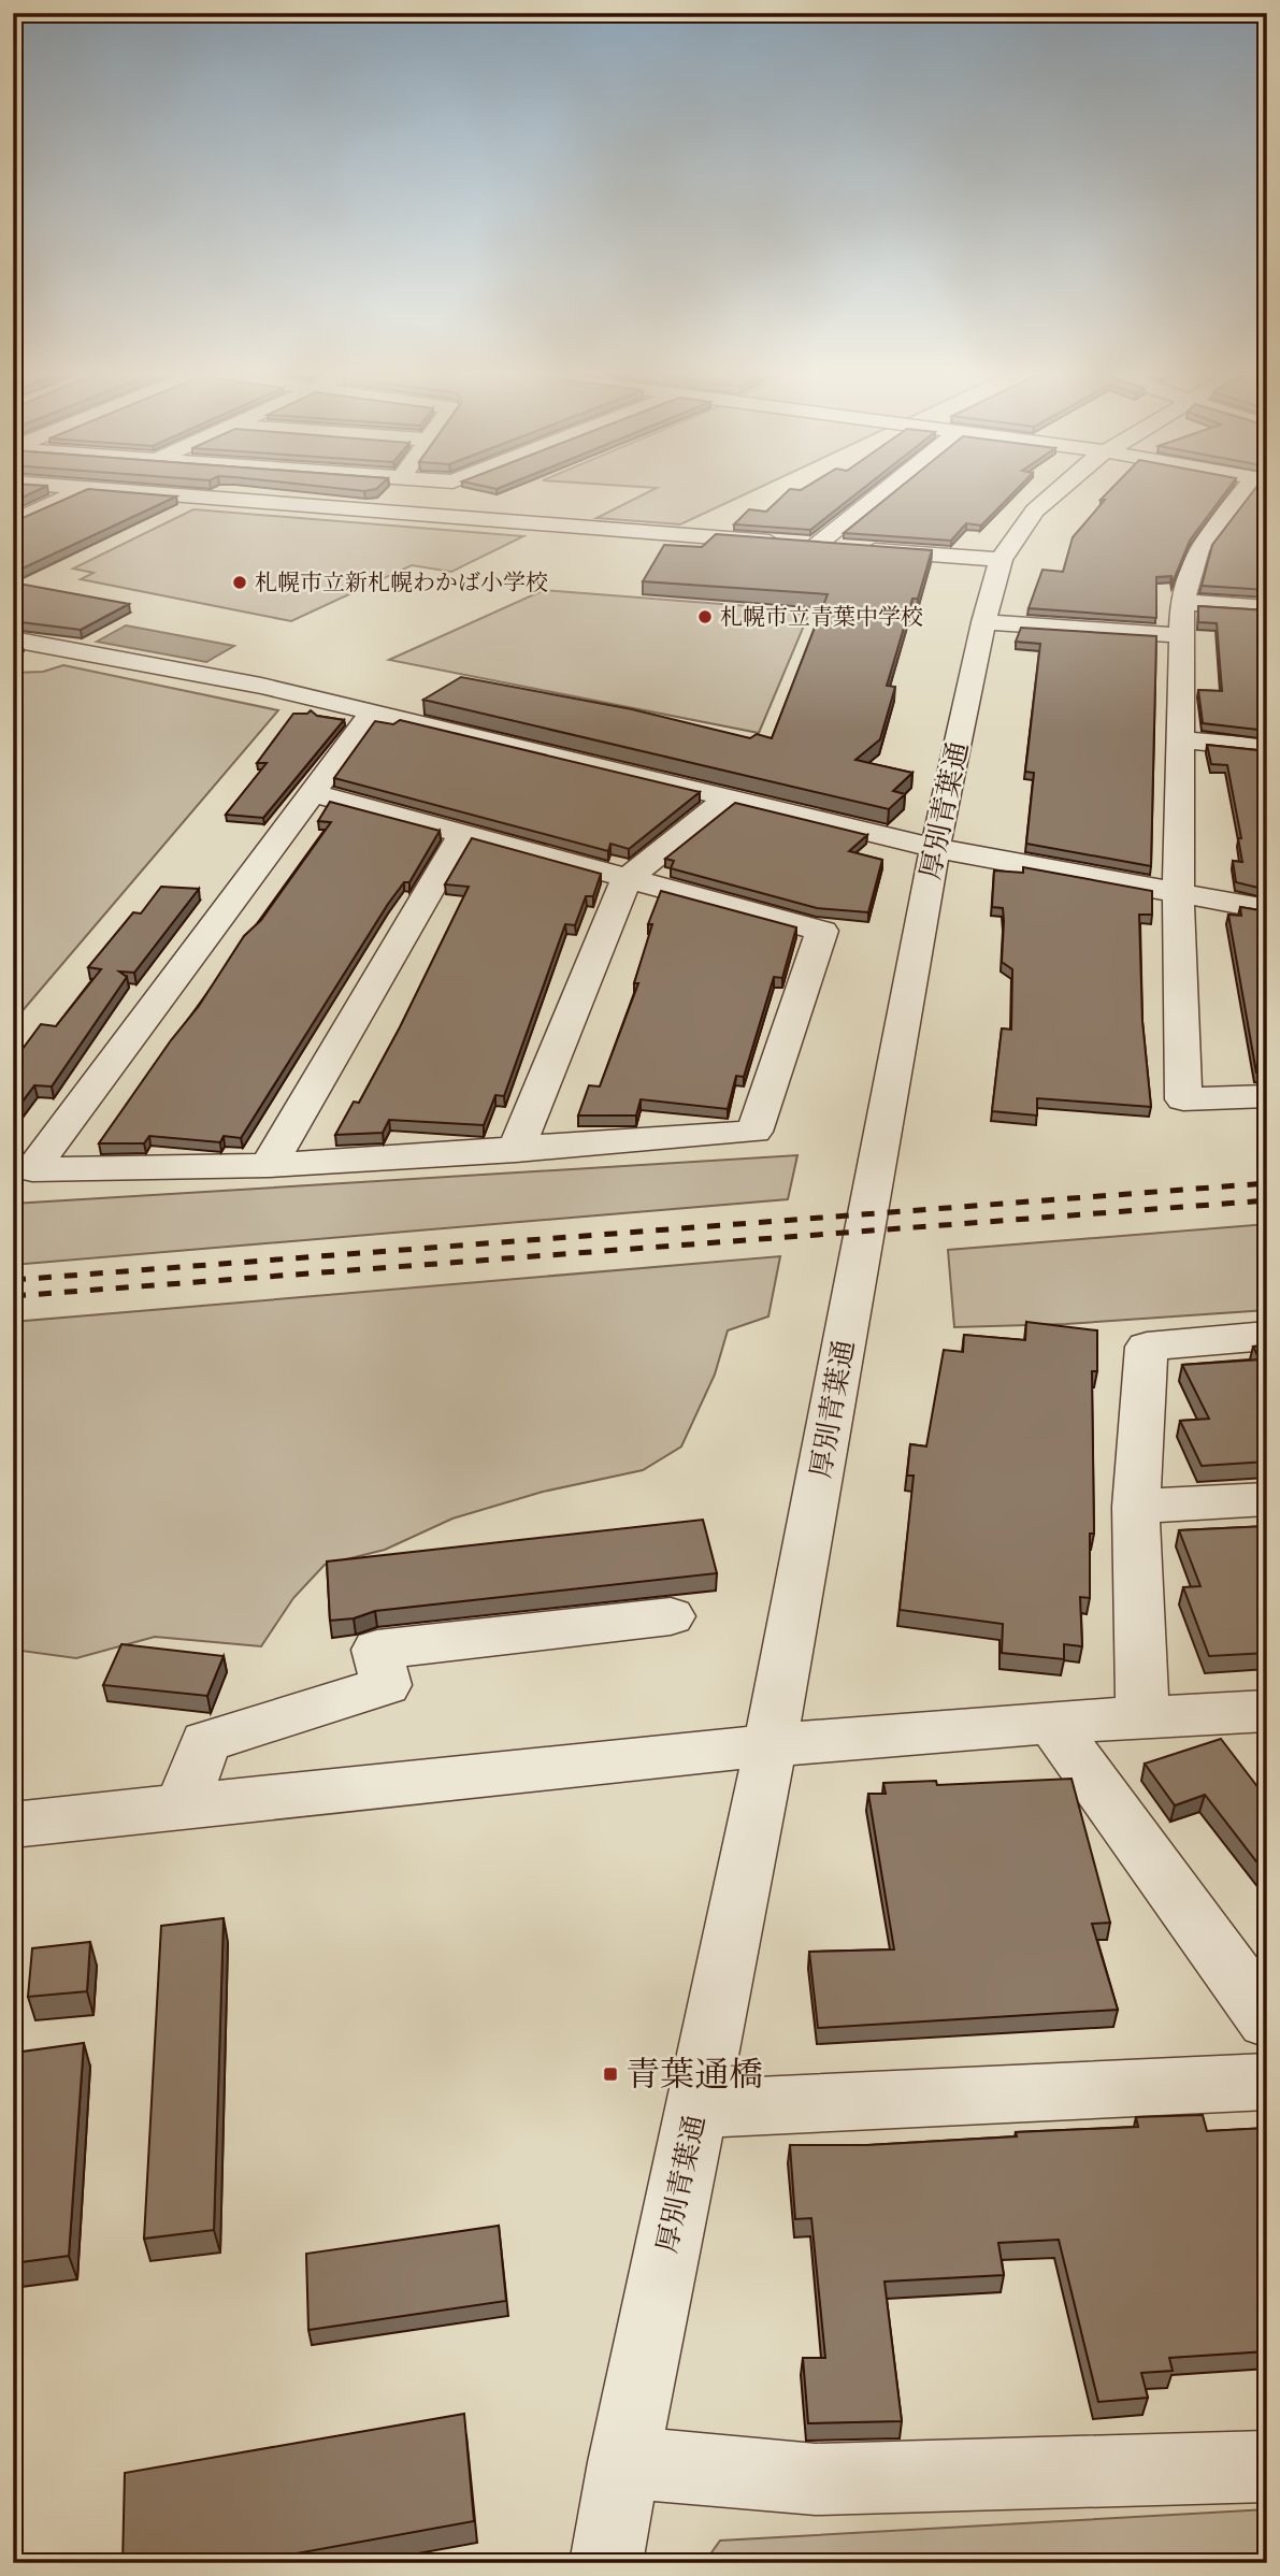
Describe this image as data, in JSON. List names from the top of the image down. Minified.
{"streets":{"street":["厚別青葉通"]},"places":{"other":["札幌市立新札幌わかば小学校","札幌市立青葉中学校"],"transit":["青葉通橋"]}}
